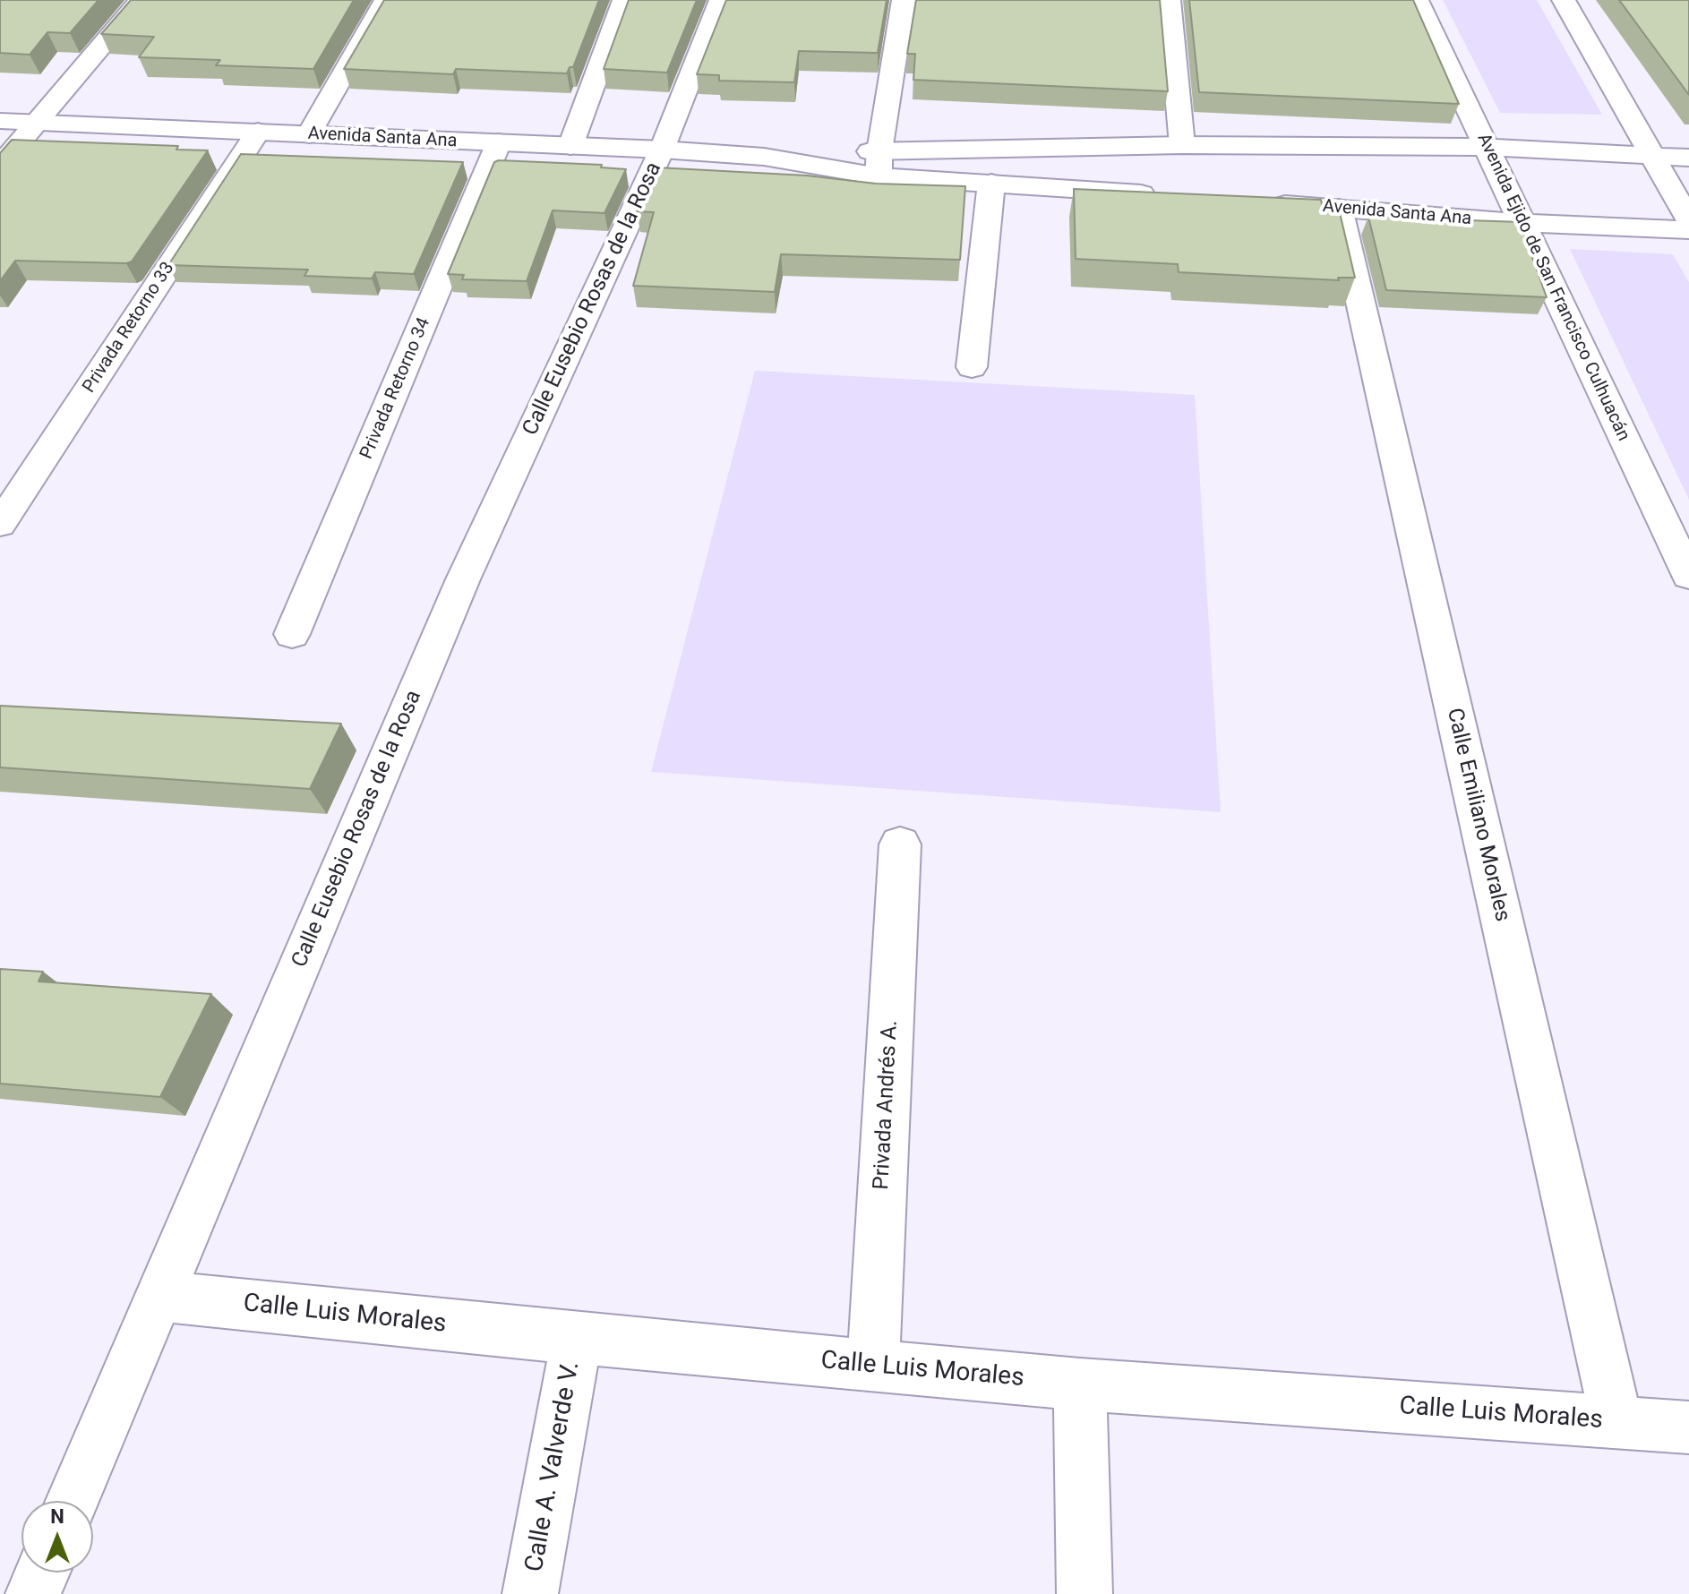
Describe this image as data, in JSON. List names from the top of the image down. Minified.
{"streets":{"street":["Avenida Santa Ana","Avenida Ejido de San Francisco Culhuacán","Calle Eusebio Rosas de la Rosa","Privada Retorno 33","Privada Retorno 34","Calle Emiliano Morales","Privada Andrés A.","Calle Luis Morales","Calle A. Valverde V."]},"crossings":[["Avenida Santa Ana","Avenida Ejido de San Francisco Culhuacán"],["Avenida Santa Ana","Calle Eusebio Rosas de la Rosa"],["Avenida Santa Ana","Privada Retorno 33"],["Avenida Santa Ana","Privada Retorno 34"],["Avenida Santa Ana","Calle Emiliano Morales"],["Calle Eusebio Rosas de la Rosa","Calle Luis Morales"],["Calle Emiliano Morales","Calle Luis Morales"],["Privada Andrés A.","Calle Luis Morales"],["Calle Luis Morales","Calle A. Valverde V."]],"north":"top"}
